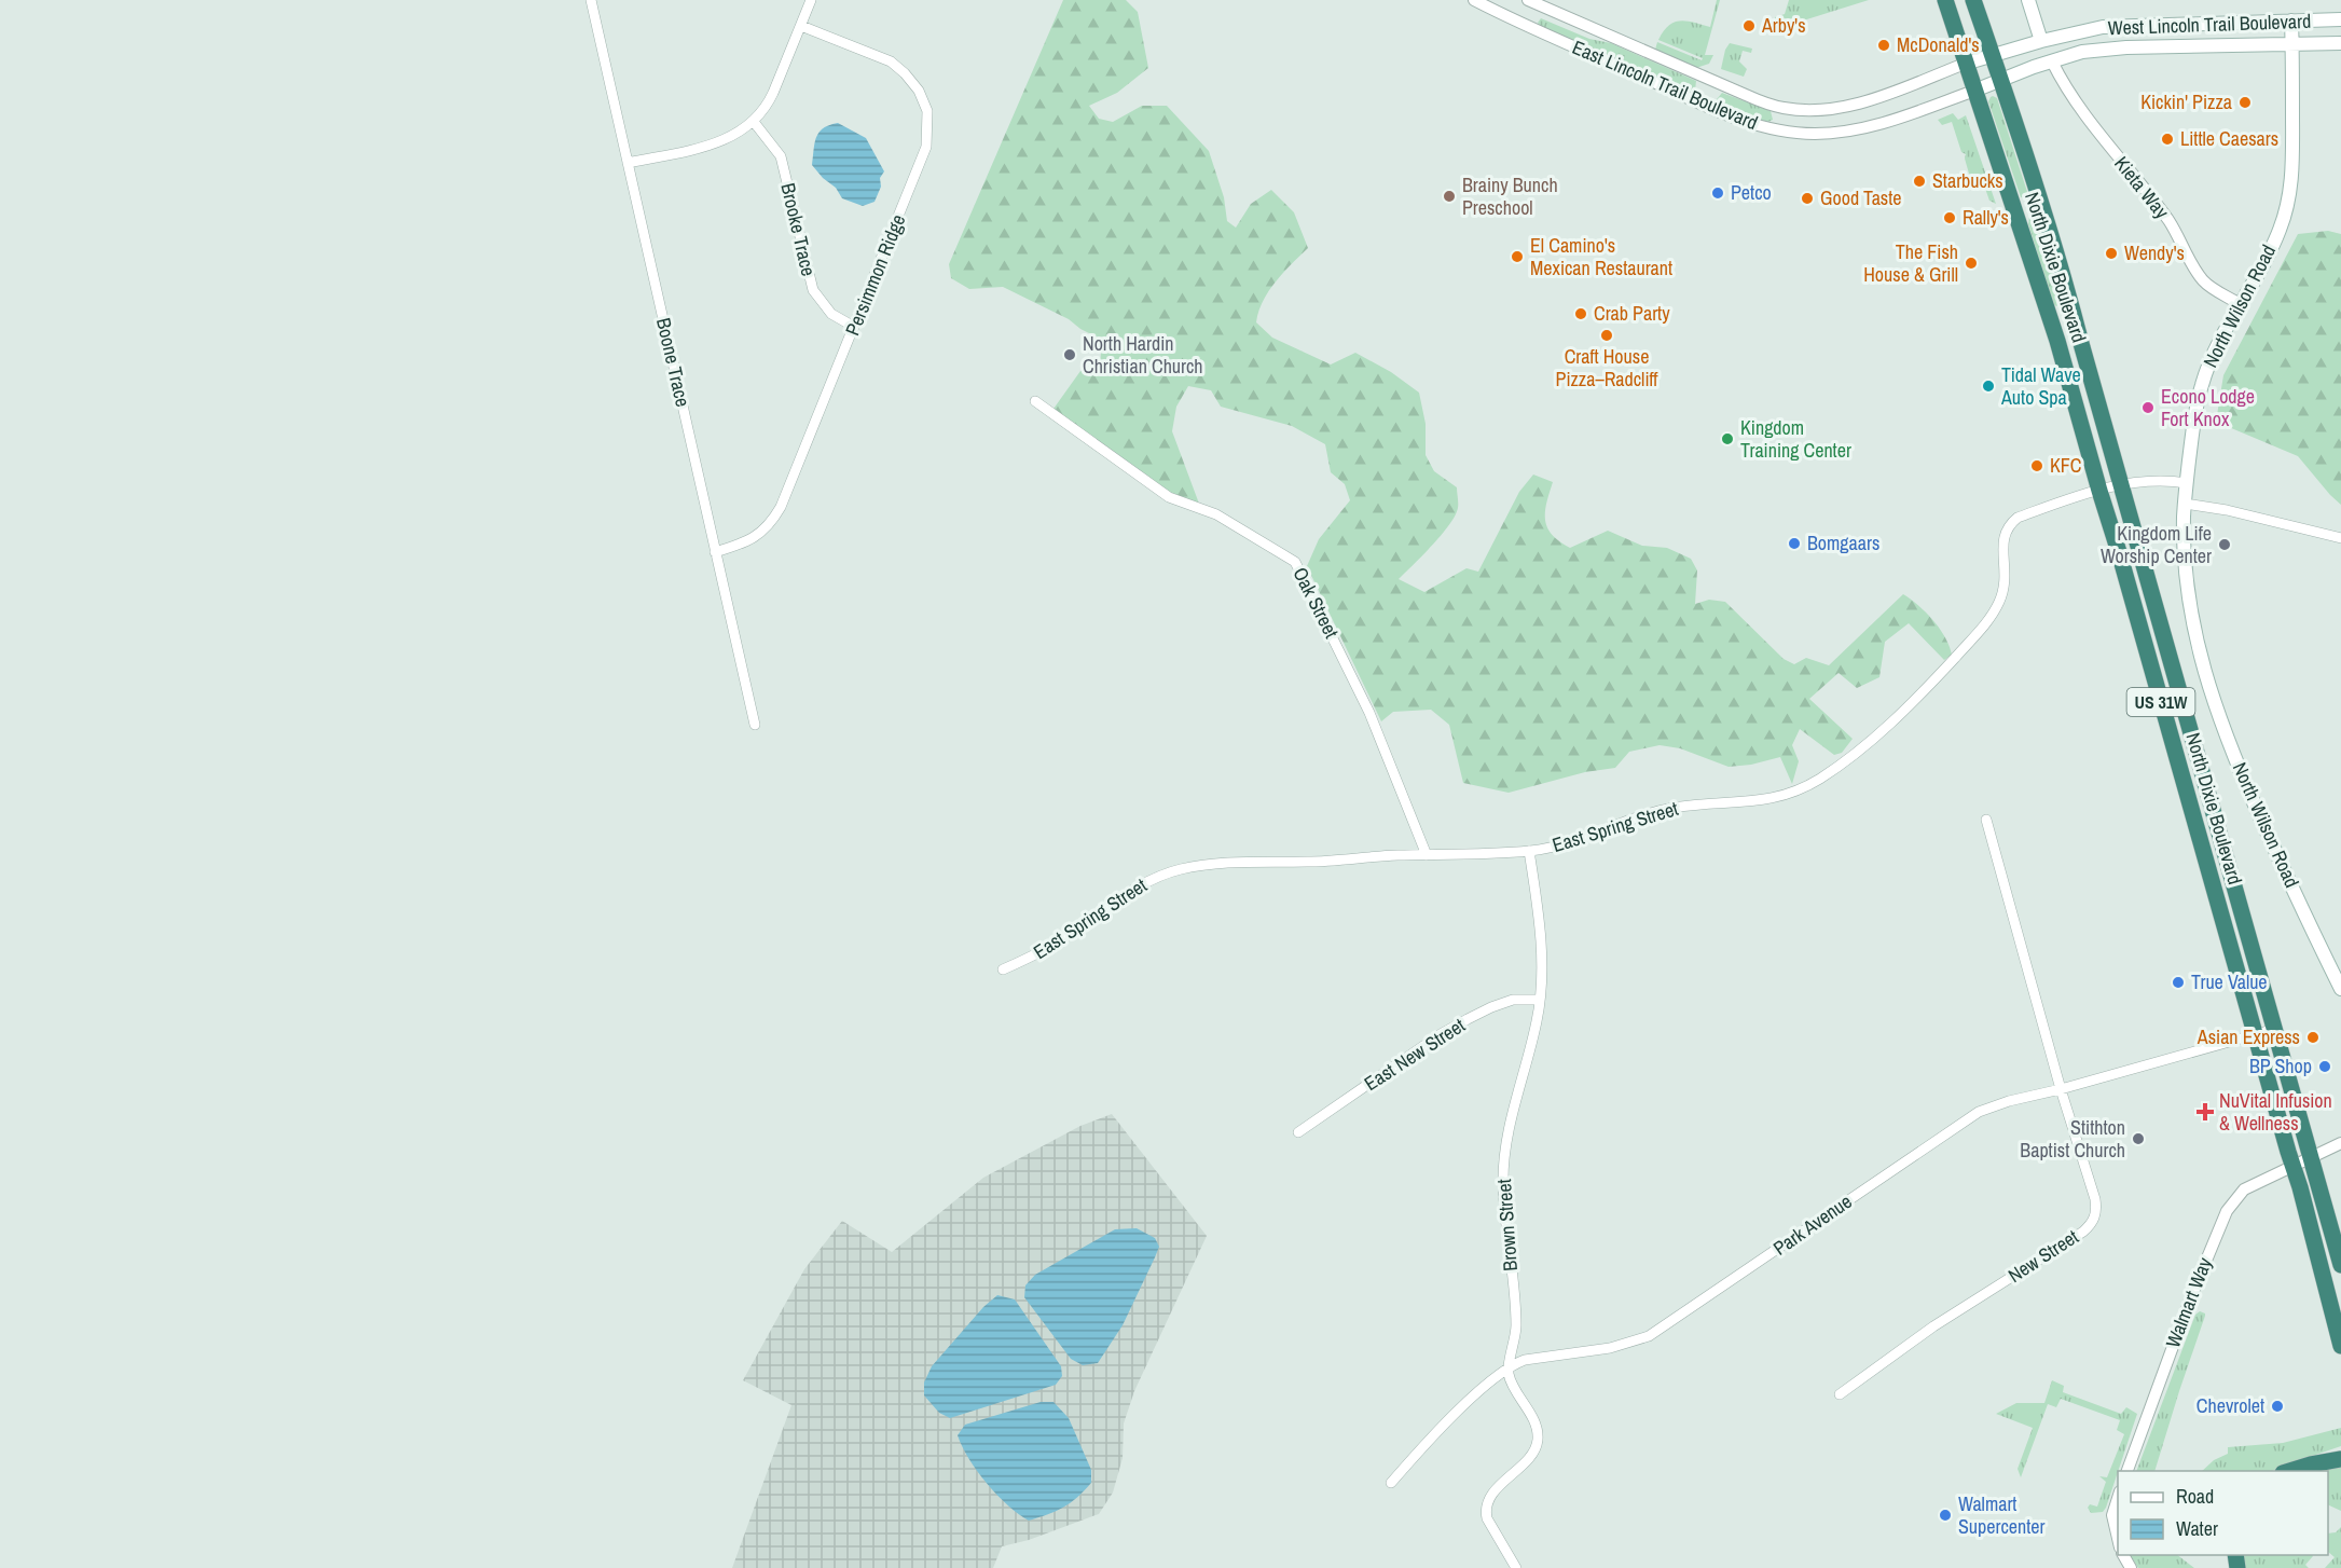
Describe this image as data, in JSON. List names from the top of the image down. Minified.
{"streets":{"highway":["North Dixie Boulevard","US 31W"],"main road":["West Lincoln Trail Boulevard","North Wilson Road"],"street":["East Lincoln Trail Boulevard","Kieta Way","Brooke Trace","Persimmon Ridge","Boone Trace","Oak Street","East Spring Street","East New Street","Brown Street","Park Avenue","New Street","Walmart Way"]},"crossings":[["West Lincoln Trail Boulevard","East Lincoln Trail Boulevard"],["West Lincoln Trail Boulevard","Kieta Way"],["West Lincoln Trail Boulevard","North Dixie Boulevard"],["West Lincoln Trail Boulevard","North Wilson Road"],["West Lincoln Trail Boulevard","US 31W"],["East Lincoln Trail Boulevard","North Dixie Boulevard"],["East Lincoln Trail Boulevard","US 31W"],["Kieta Way","North Wilson Road"],["Brooke Trace","Persimmon Ridge"],["North Dixie Boulevard","US 31W"],["North Dixie Boulevard","East Spring Street"],["North Dixie Boulevard","Park Avenue"],["North Dixie Boulevard","Walmart Way"],["Persimmon Ridge","Boone Trace"],["Oak Street","East Spring Street"],["East Spring Street","Brown Street"],["East New Street","Brown Street"],["Brown Street","Park Avenue"],["Park Avenue","New Street"]],"places":{"other":["Arby's","McDonald's","Kickin' Pizza","Little Caesars","Starbucks","Petco","Brainy Bunch Preschool","Good Taste","Rally's","Wendy's","El Camino's Mexican Restaurant","The Fish House & Grill","Crab Party","Craft House Pizza–Radcliff","North Hardin Christian Church","Tidal Wave Auto Spa","Econo Lodge Fort Knox","Kingdom Training Center","KFC","Bomgaars","Kingdom Life Worship Center","True Value","Asian Express","BP Shop","Stithton Baptist Church","Chevrolet","Walmart Supercenter"],"health":["NuVital Infusion & Wellness"]},"legend":["Road","Water"]}
